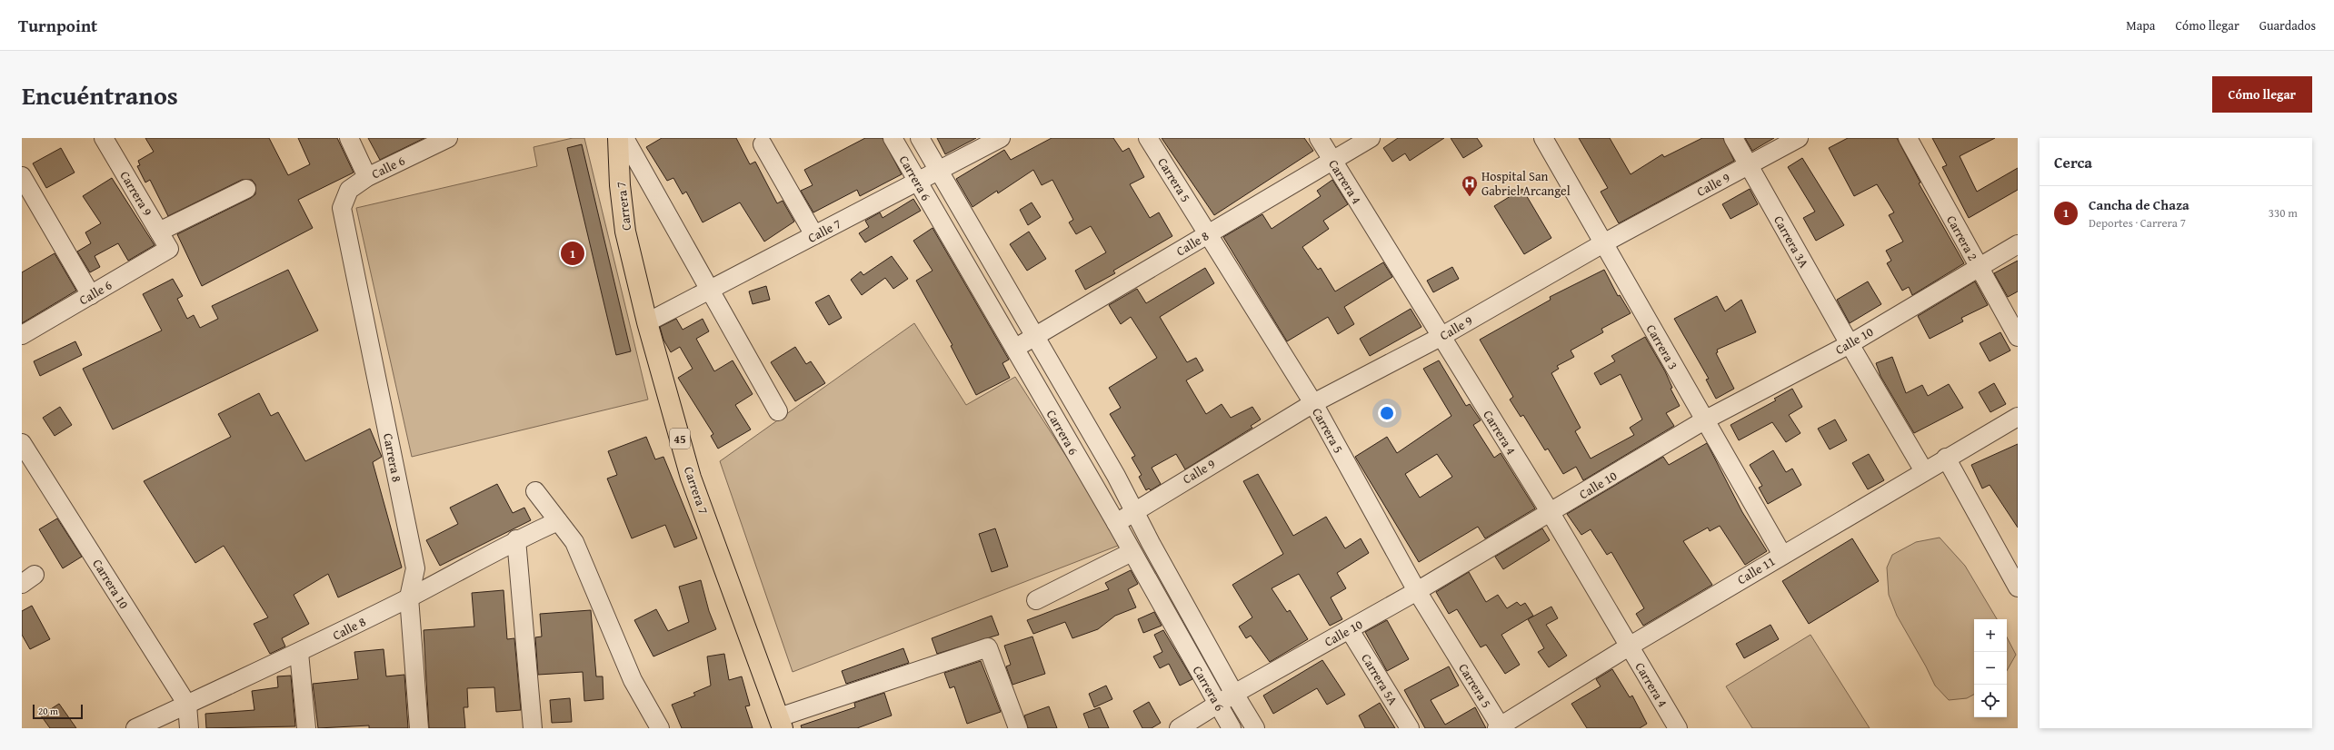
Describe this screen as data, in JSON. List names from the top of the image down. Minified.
{"streets":{"main road":["Carrera 7","45"],"street":["Calle 6","Carrera 6","Carrera 5","Carrera 4","Calle 9","Carrera 9","Calle 7","Carrera 2","Carrera 3A","Calle 8","Calle 10","Carrera 3","Carrera 8","Calle 11","Carrera 10","Carrera 5A"]},"crossings":[["Calle 6","Carrera 9"],["Calle 6","Carrera 8"],["Carrera 6","Calle 9"],["Carrera 6","Calle 7"],["Carrera 6","Calle 8"],["Carrera 6","Calle 10"],["Carrera 5","Calle 9"],["Carrera 5","Calle 8"],["Carrera 5","Calle 10"],["Carrera 5","Calle 11"],["Carrera 4","Calle 9"],["Carrera 4","Calle 8"],["Carrera 4","Calle 10"],["Carrera 4","Calle 11"],["Calle 9","Carrera 3A"],["Calle 9","Carrera 3"],["Carrera 7","Calle 7"],["Carrera 2","Calle 10"],["Carrera 3A","Calle 10"],["Carrera 3A","Calle 11"],["Calle 8","Carrera 8"],["Calle 8","Carrera 10"],["Calle 10","Carrera 3"],["Calle 10","Carrera 5A"],["Carrera 3","Calle 11"]],"places":{"hospital":["Hospital San Gabriel Arcangel"]},"scale_bar":"20 m","page":{"header":"Turnpoint","nav":["Mapa","Cómo llegar","Guardados"],"title":"Encuéntranos","buttons":"Cómo llegar","heading":"Cerca","list":[{"mark":"1","name":"Cancha de Chaza","note":"Deportes · Carrera 7","value":"330 m"}],"pins":"1","map_buttons":["+","−"],"scale":"20 m"}}
